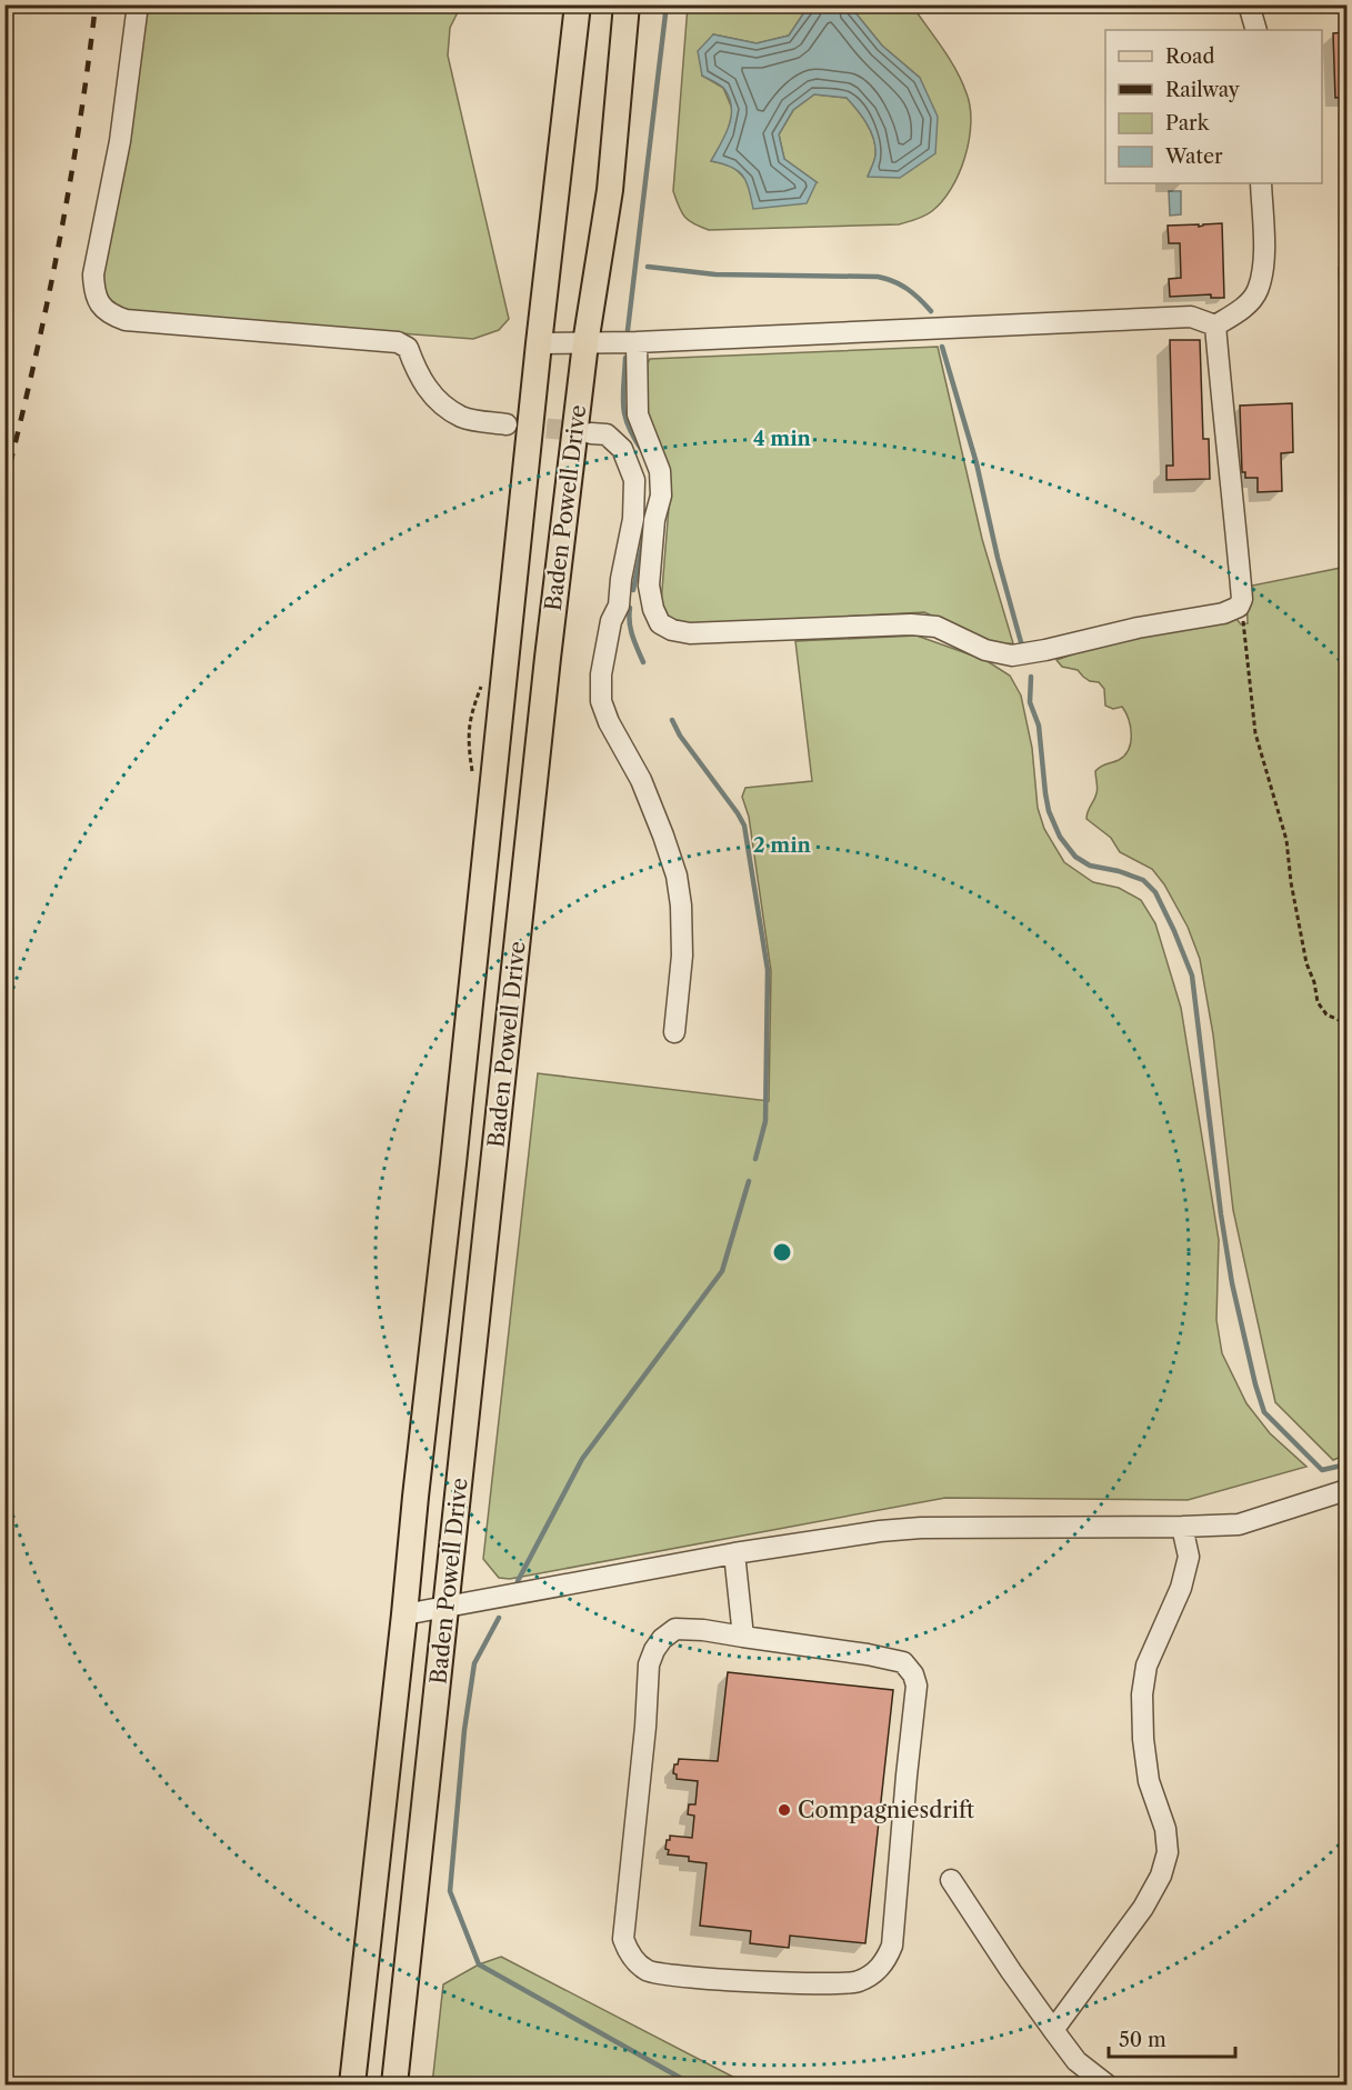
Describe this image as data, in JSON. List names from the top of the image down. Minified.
{"streets":{"main road":["Baden Powell Drive"]},"places":["Compagniesdrift"],"legend":["Road","Railway","Park","Water"],"scale_bar":"50 m","rings":["4 min","2 min"]}
